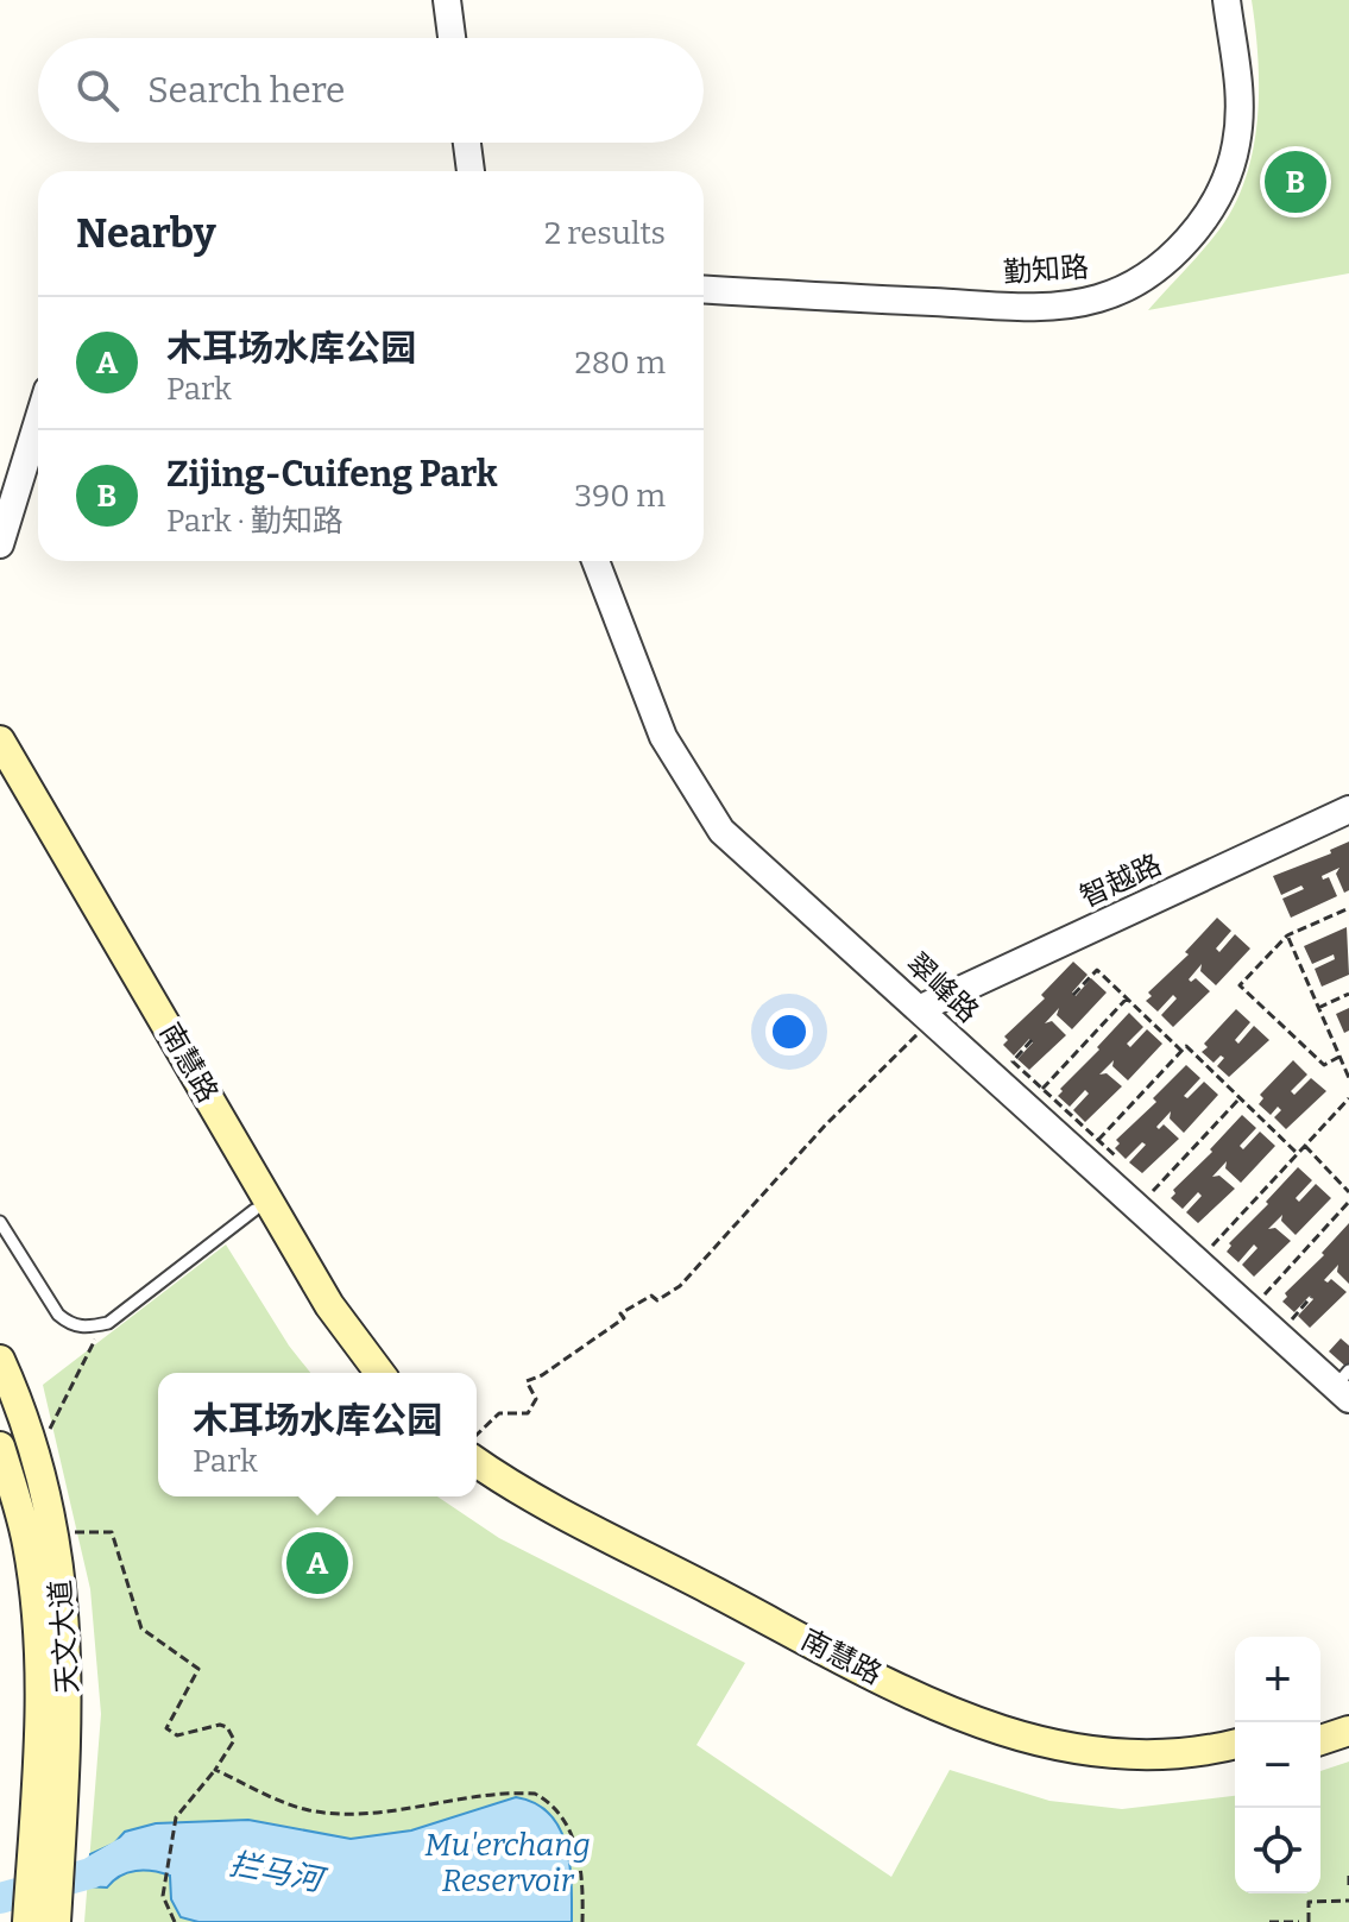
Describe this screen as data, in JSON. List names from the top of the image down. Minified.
{"streets":{"main road":["南慧路","天文大道"],"street":["勤知路","智越路","翠峰路"]},"crossings":[["智越路","翠峰路"]],"water":["Mu'erchang Reservoir","拦马河"],"page":{"search":"Search here","pins":["B","A"],"heading":["Nearby","2 results"],"list":[{"mark":"A","name":"木耳场水库公园","note":"Park","value":"280 m"},{"mark":"B","name":"Zijing-Cuifeng Park","note":"Park · 勤知路","value":"390 m"}],"popup":["木耳场水库公园","Park"],"map_buttons":["+","−"]}}
